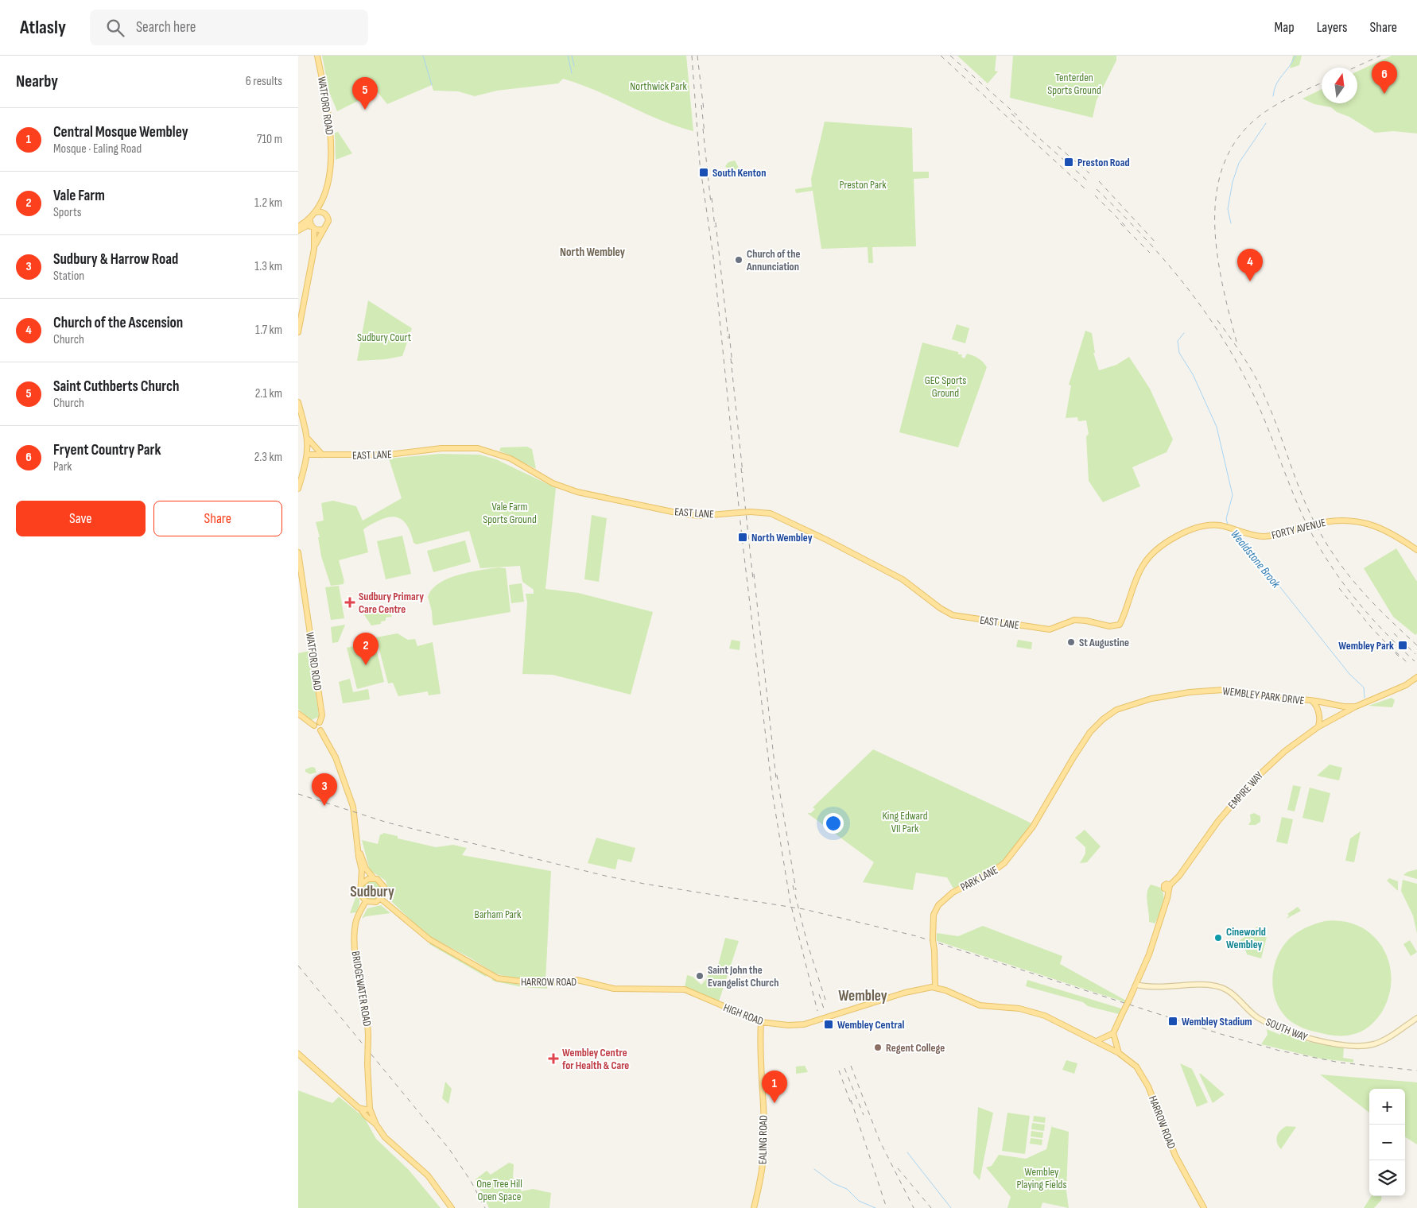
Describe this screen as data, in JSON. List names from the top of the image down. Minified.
{"streets":{"main road":["WATFORD ROAD","EAST LANE","FORTY AVENUE","WEMBLEY PARK DRIVE","EMPIRE WAY","PARK LANE","HARROW ROAD","BRIDGEWATER ROAD","HIGH ROAD","SOUTH WAY","EALING ROAD"]},"crossings":[["EAST LANE","FORTY AVENUE"],["WEMBLEY PARK DRIVE","EMPIRE WAY"],["WEMBLEY PARK DRIVE","PARK LANE"],["EMPIRE WAY","SOUTH WAY"],["PARK LANE","HARROW ROAD"],["PARK LANE","HIGH ROAD"],["HARROW ROAD","BRIDGEWATER ROAD"],["HARROW ROAD","HIGH ROAD"],["HIGH ROAD","EALING ROAD"]],"districts":["North Wembley","Sudbury","Wembley"],"water":["Wealdstone Brook"],"parks":["Tenterden Sports Ground","Northwick Park","Preston Park","Sudbury Court","GEC Sports Ground","Vale Farm Sports Ground","King Edward VII Park","Barham Park","Wembley Playing Fields","One Tree Hill Open Space"],"places":{"transit":["Preston Road","South Kenton","North Wembley","Wembley Park","Wembley Stadium","Wembley Central"],"other":["Church of the Annunciation","St Augustine","Cineworld Wembley","Saint John the Evangelist Church","Regent College"],"health":["Sudbury Primary Care Centre","Wembley Centre for Health & Care"]},"north":"top","page":{"header":"Atlasly","search":"Search here","nav":["Map","Layers","Share"],"heading":["Nearby","6 results"],"pins":["6","5","4","2","3","1"],"list":[{"mark":"1","name":"Central Mosque Wembley","note":"Mosque · Ealing Road","value":"710 m"},{"mark":"2","name":"Vale Farm","note":"Sports","value":"1.2 km"},{"mark":"3","name":"Sudbury & Harrow Road","note":"Station","value":"1.3 km"},{"mark":"4","name":"Church of the Ascension","note":"Church","value":"1.7 km"},{"mark":"5","name":"Saint Cuthberts Church","note":"Church","value":"2.1 km"},{"mark":"6","name":"Fryent Country Park","note":"Park","value":"2.3 km"}],"buttons":["Save","Share"],"map_buttons":["+","−"]}}
